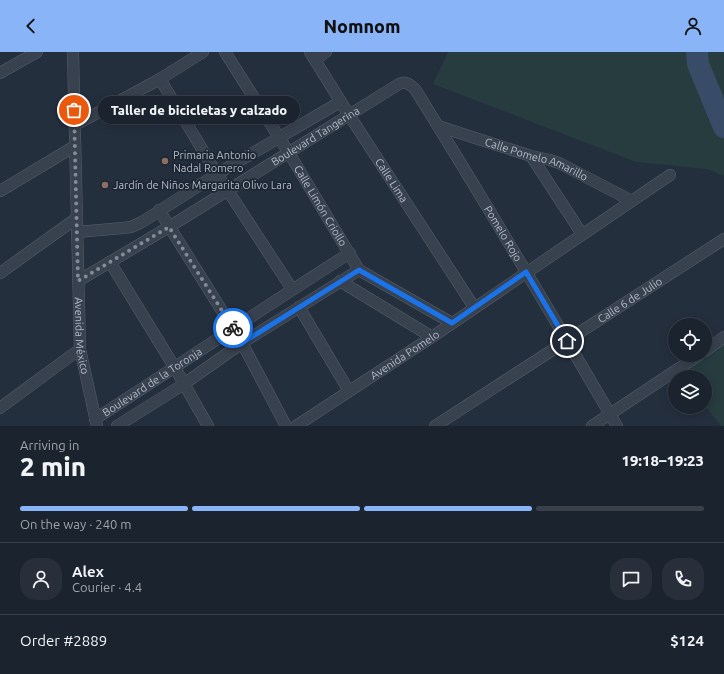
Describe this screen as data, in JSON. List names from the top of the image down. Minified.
{"streets":{"street":["Boulevard Tangerina","Calle Pomelo Amarillo","Calle Lima","Calle Limón Criollo","Pomelo Rojo","Calle 6 de Julio","Avenida México","Avenida Pomelo","Boulevard de la Toronja"]},"crossings":[["Boulevard Tangerina","Calle Lima"],["Boulevard Tangerina","Calle Limón Criollo"],["Boulevard Tangerina","Pomelo Rojo"],["Boulevard Tangerina","Avenida México"],["Calle Pomelo Amarillo","Pomelo Rojo"],["Calle Pomelo Amarillo","Avenida Pomelo"],["Calle Lima","Avenida Pomelo"],["Calle Limón Criollo","Boulevard de la Toronja"],["Pomelo Rojo","Calle 6 de Julio"],["Pomelo Rojo","Avenida Pomelo"],["Avenida México","Boulevard de la Toronja"]],"places":["Taller de bicicletas y calzado","Primaria Antonio Nadal Romero","Jardín de Niños Margarita Olivo Lara"],"page":{"header":"Nomnom","bubble":"Taller de bicicletas y calzado","heading":["2 min","Arriving in","19:18–19:23"],"panel":["Alex","Courier · 4.4","Order #2889","$124"],"bar":"On the way · 240 m"}}
